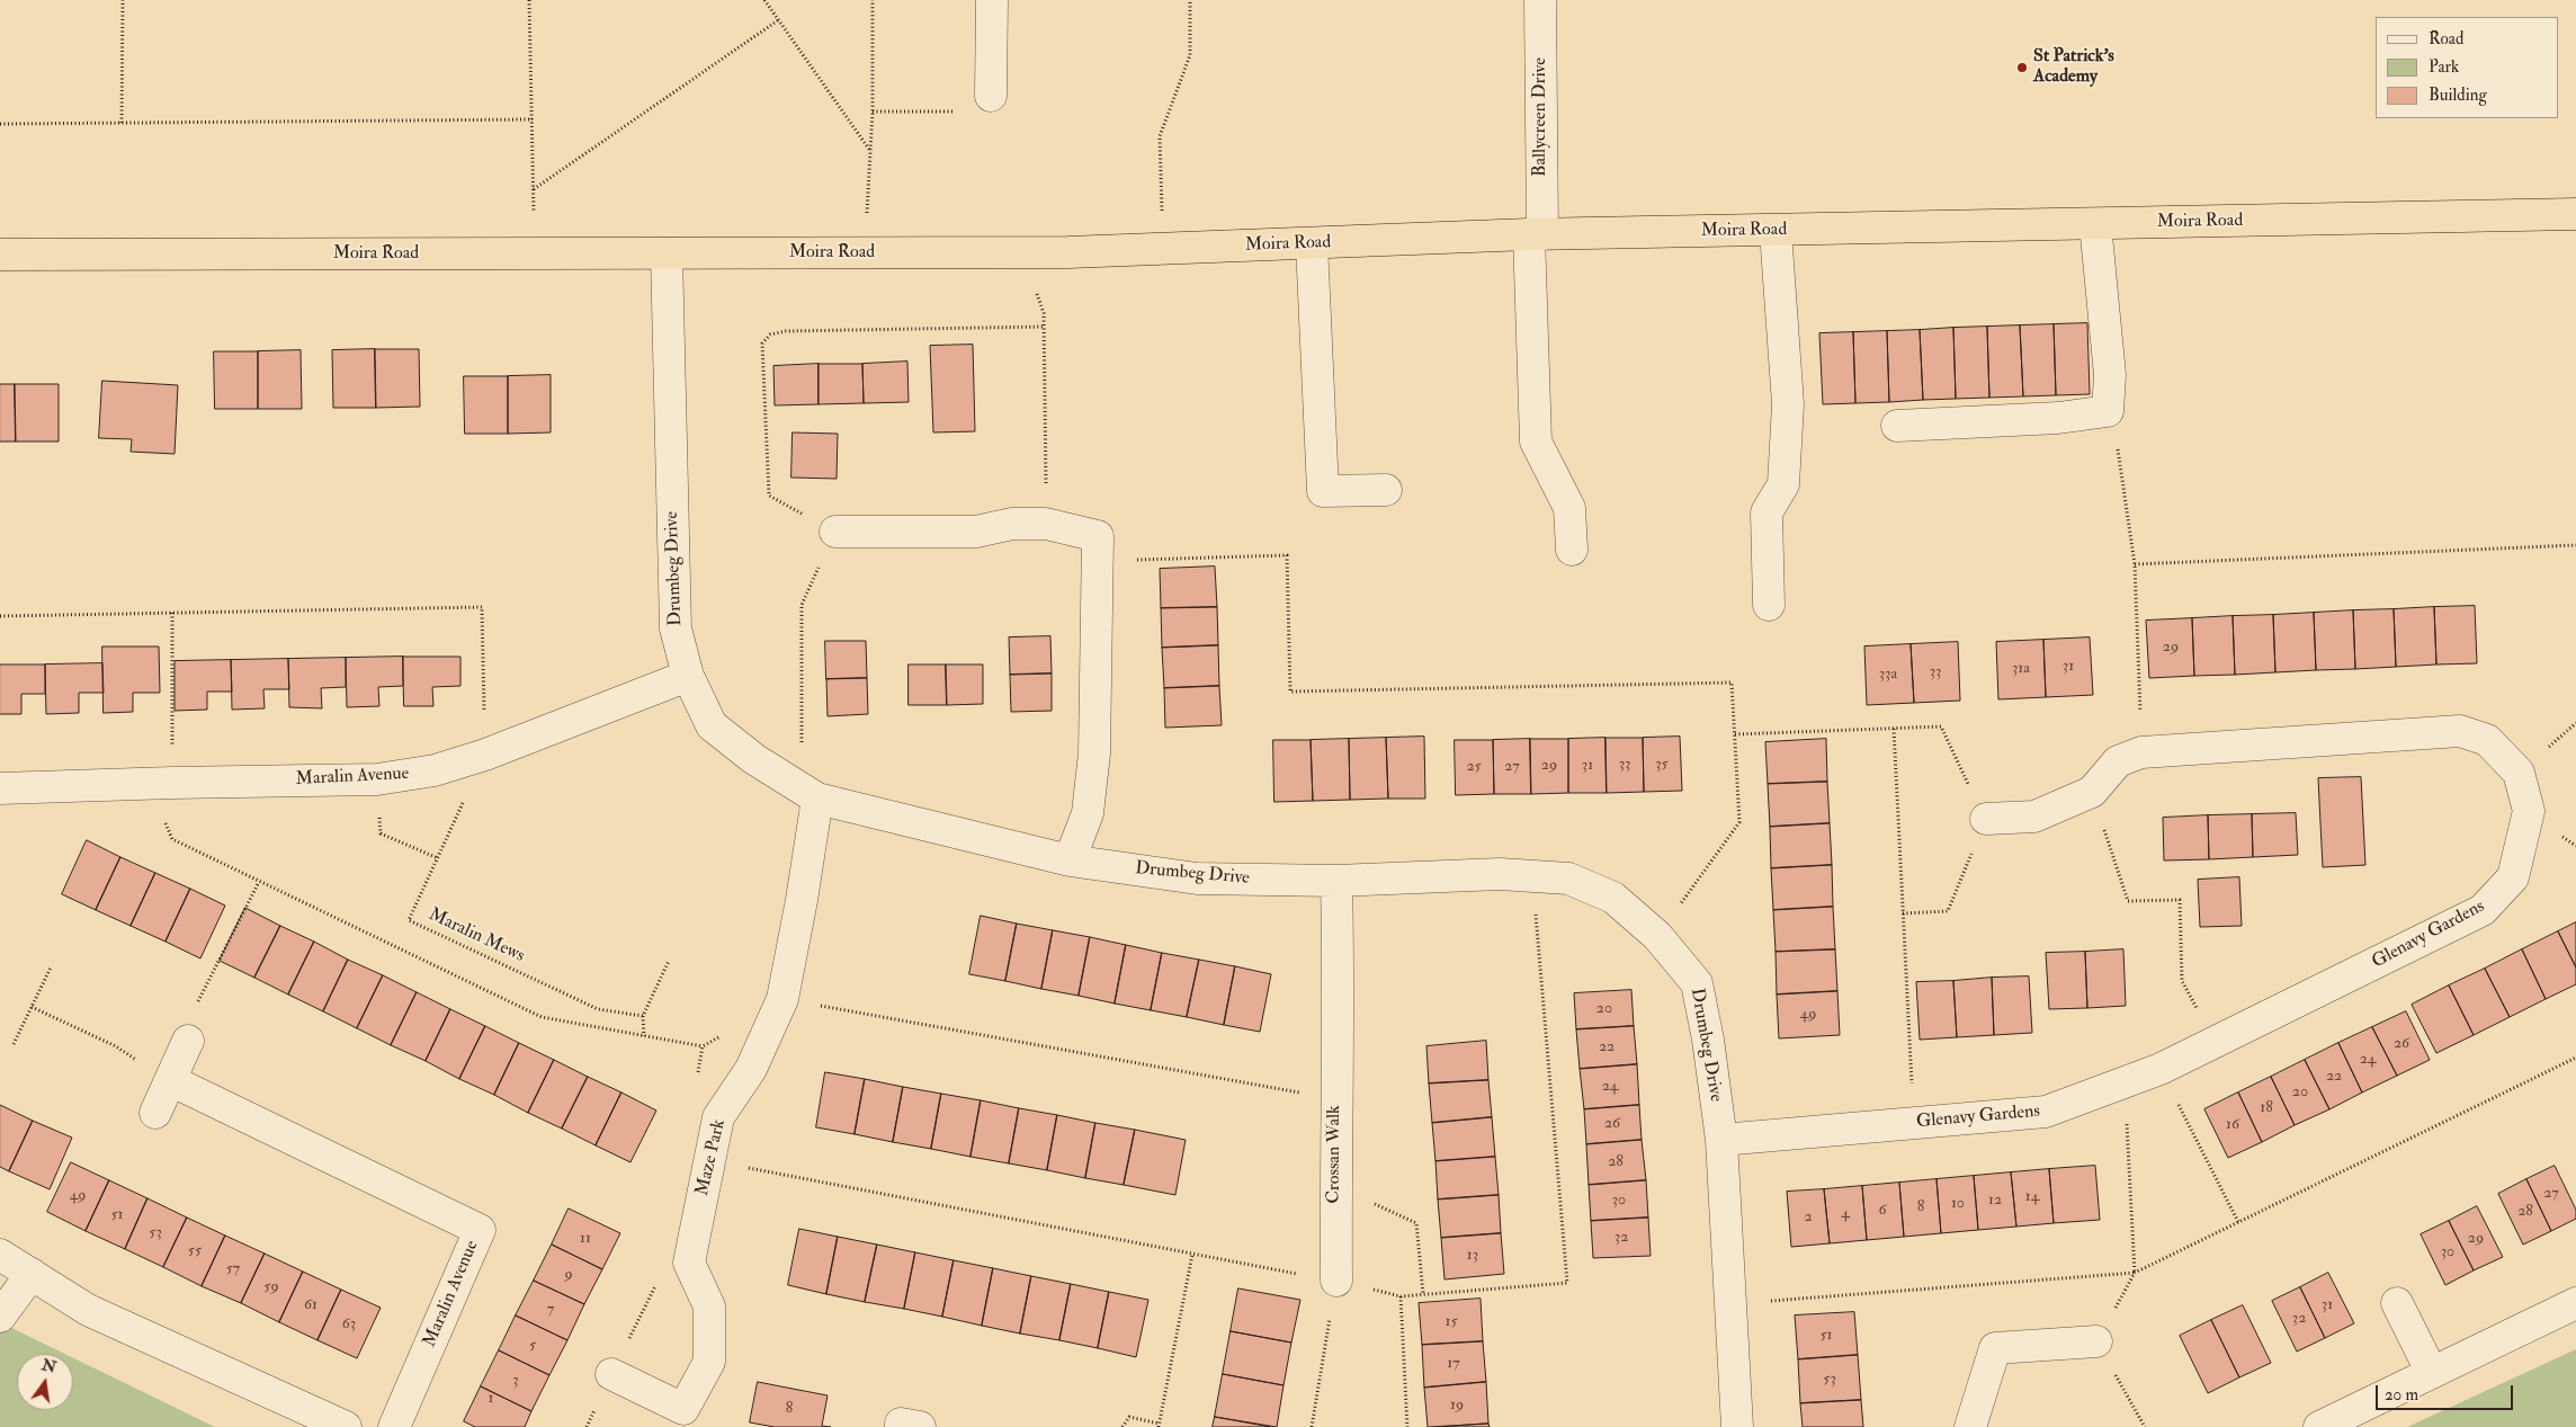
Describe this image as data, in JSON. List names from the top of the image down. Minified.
{"streets":{"highway":["Moira Road"],"street":["Ballycreen Drive","Drumbeg Drive","Maralin Avenue","Glenavy Gardens","Crossan Walk","Maze Park"],"path":["Maralin Mews"]},"crossings":[["Ballycreen Drive","Moira Road"],["Moira Road","Drumbeg Drive"],["Drumbeg Drive","Maralin Avenue"],["Drumbeg Drive","Glenavy Gardens"],["Drumbeg Drive","Crossan Walk"],["Drumbeg Drive","Maze Park"],["Maralin Avenue","Maralin Mews"]],"places":["St Patrick's Academy"],"house_numbers":["29","31","31a","33","33a","33","35","29","31","25","27","20","49","26","22","24","22","24","20","18","26","16","28","27","49","14","30","12","10","8","6","28","4","51","2","53","32","11","29","55","30","13","57","9","59","61","31","7","32","15","63","51","5","17","53","3","1","19","8"],"legend":["Road","Park","Building"],"scale_bar":"20 m","north":"top"}
